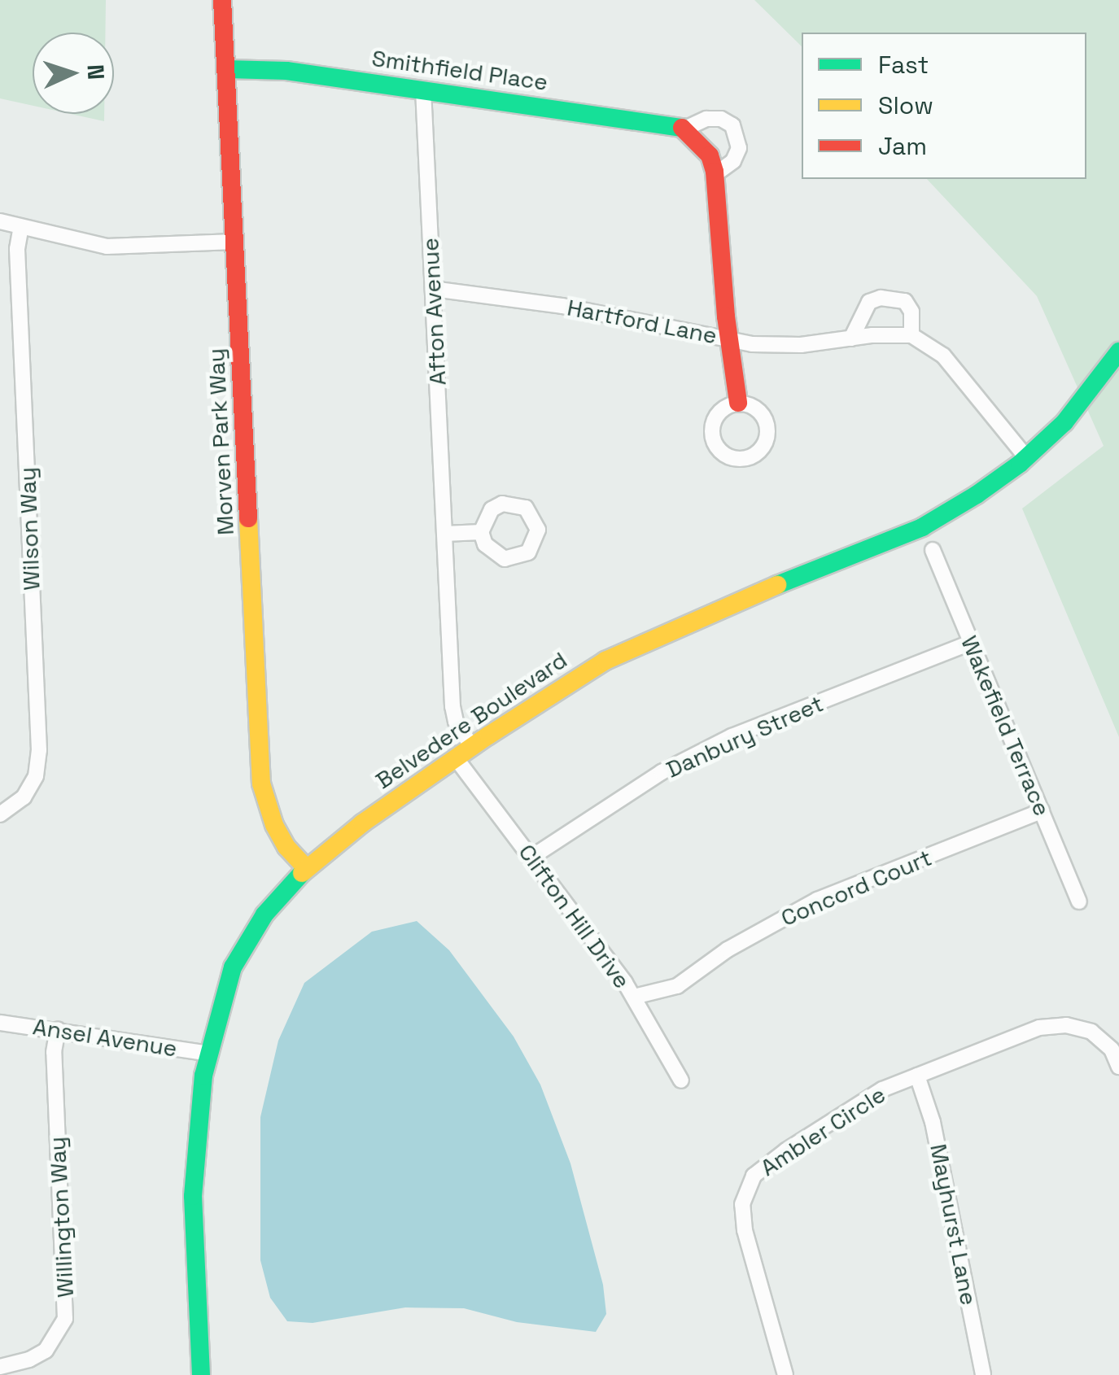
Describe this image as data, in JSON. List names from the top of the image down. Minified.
{"streets":{"street":["Smithfield Place","Afton Avenue","Hartford Lane","Morven Park Way","Wilson Way","Belvedere Boulevard","Wakefield Terrace","Danbury Street","Concord Court","Clifton Hill Drive","Ansel Avenue","Ambler Circle","Willington Way","Mayhurst Lane"]},"crossings":[["Smithfield Place","Afton Avenue"],["Smithfield Place","Morven Park Way"],["Afton Avenue","Hartford Lane"],["Afton Avenue","Belvedere Boulevard"],["Morven Park Way","Belvedere Boulevard"],["Belvedere Boulevard","Clifton Hill Drive"],["Belvedere Boulevard","Ansel Avenue"],["Wakefield Terrace","Danbury Street"],["Wakefield Terrace","Concord Court"],["Danbury Street","Clifton Hill Drive"],["Concord Court","Clifton Hill Drive"],["Ansel Avenue","Willington Way"],["Ambler Circle","Mayhurst Lane"]],"legend":["Fast","Slow","Jam"],"north":"right"}
